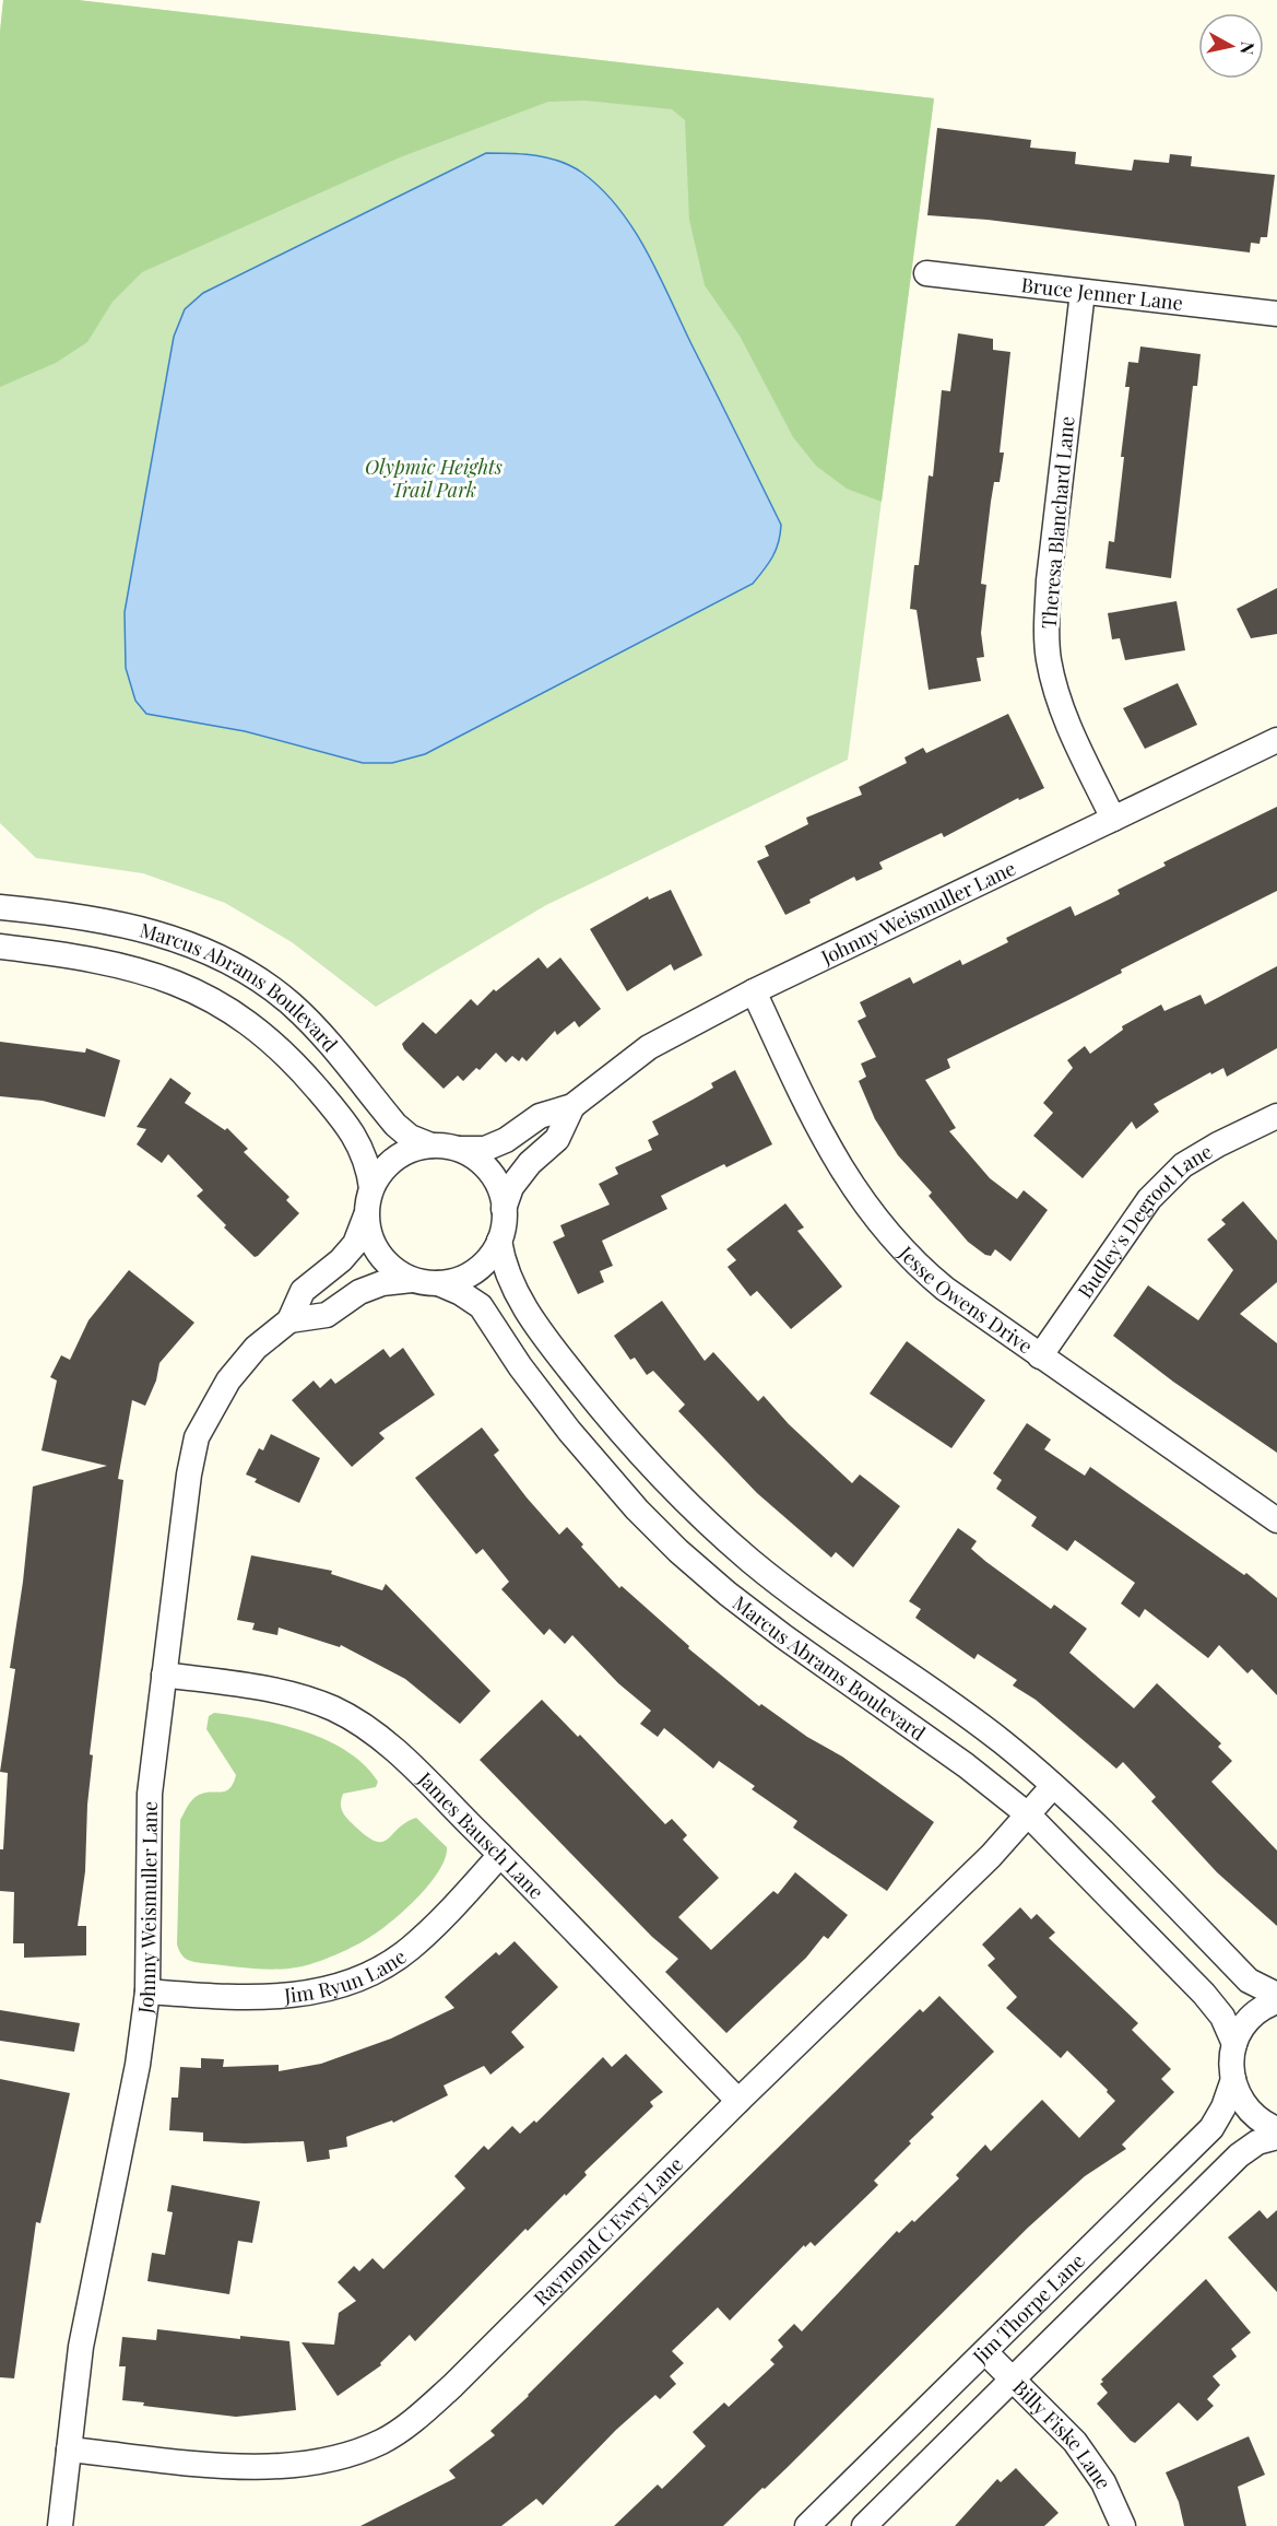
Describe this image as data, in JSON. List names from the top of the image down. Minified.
{"streets":{"street":["Bruce Jenner Lane","Theresa Blanchard Lane","Johnny Weismuller Lane","Marcus Abrams Boulevard","Budley's Degroot Lane","Jesse Owens Drive","James Bausch Lane","Jim Ryun Lane","Raymond C Ewry Lane","Jim Thorpe Lane","Billy Fiske Lane"]},"crossings":[["Bruce Jenner Lane","Theresa Blanchard Lane"],["Theresa Blanchard Lane","Johnny Weismuller Lane"],["Johnny Weismuller Lane","Marcus Abrams Boulevard"],["Johnny Weismuller Lane","Jesse Owens Drive"],["Johnny Weismuller Lane","James Bausch Lane"],["Johnny Weismuller Lane","Jim Ryun Lane"],["Johnny Weismuller Lane","Raymond C Ewry Lane"],["Marcus Abrams Boulevard","Raymond C Ewry Lane"],["Budley's Degroot Lane","Jesse Owens Drive"],["James Bausch Lane","Jim Ryun Lane"],["James Bausch Lane","Raymond C Ewry Lane"],["Jim Thorpe Lane","Billy Fiske Lane"]],"parks":["Olypmic Heights Trail Park"],"north":"right"}
